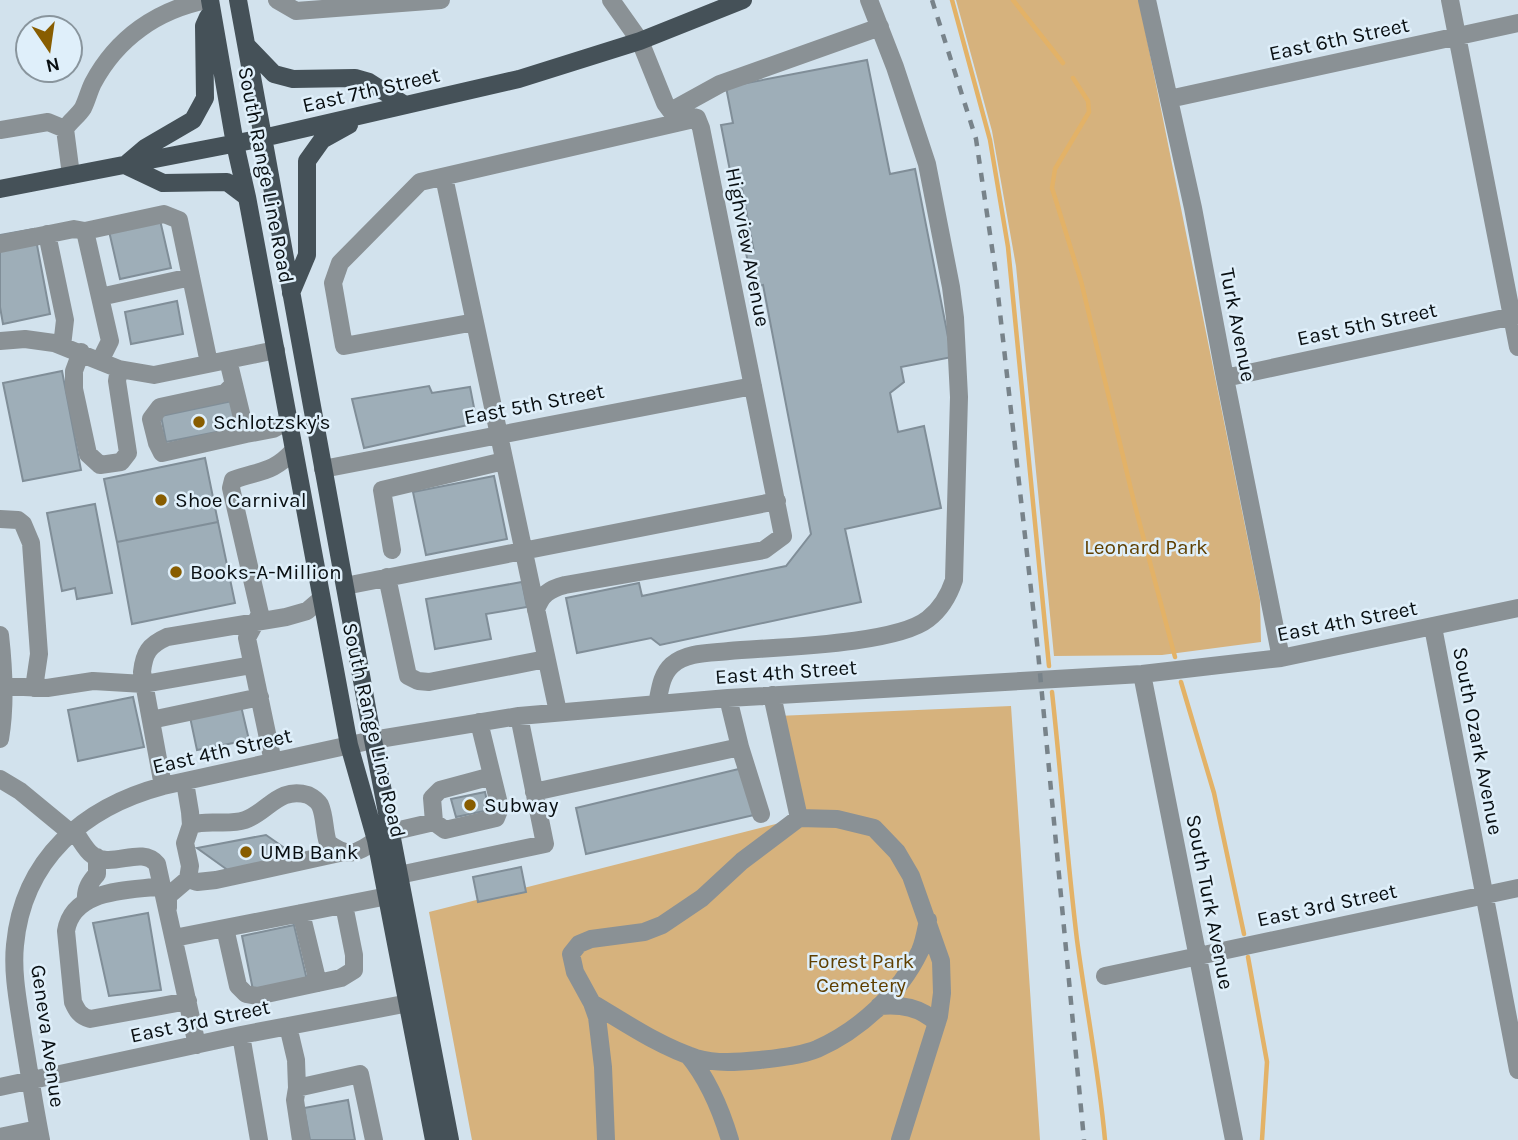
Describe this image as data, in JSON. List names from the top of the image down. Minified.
{"streets":{"main road":["East 7th Street","South Range Line Road"],"street":["East 6th Street","Highview Avenue","East 5th Street","Turk Avenue","East 4th Street","South Ozark Avenue","South Turk Avenue","East 3rd Street","Geneva Avenue"]},"crossings":[["East 6th Street","Turk Avenue"],["East 7th Street","South Range Line Road"],["South Range Line Road","East 5th Street"],["South Range Line Road","East 4th Street"],["South Range Line Road","East 3rd Street"],["Highview Avenue","East 5th Street"],["East 5th Street","Turk Avenue"],["Turk Avenue","East 4th Street"],["East 4th Street","South Ozark Avenue"],["East 4th Street","South Turk Avenue"],["East 4th Street","Geneva Avenue"],["South Ozark Avenue","East 3rd Street"],["South Turk Avenue","East 3rd Street"],["East 3rd Street","Geneva Avenue"]],"parks":["Leonard Park","Forest Park Cemetery"],"places":["Schlotzsky's","Shoe Carnival","Books-A-Million","Subway","UMB Bank"],"north":"bottom"}
